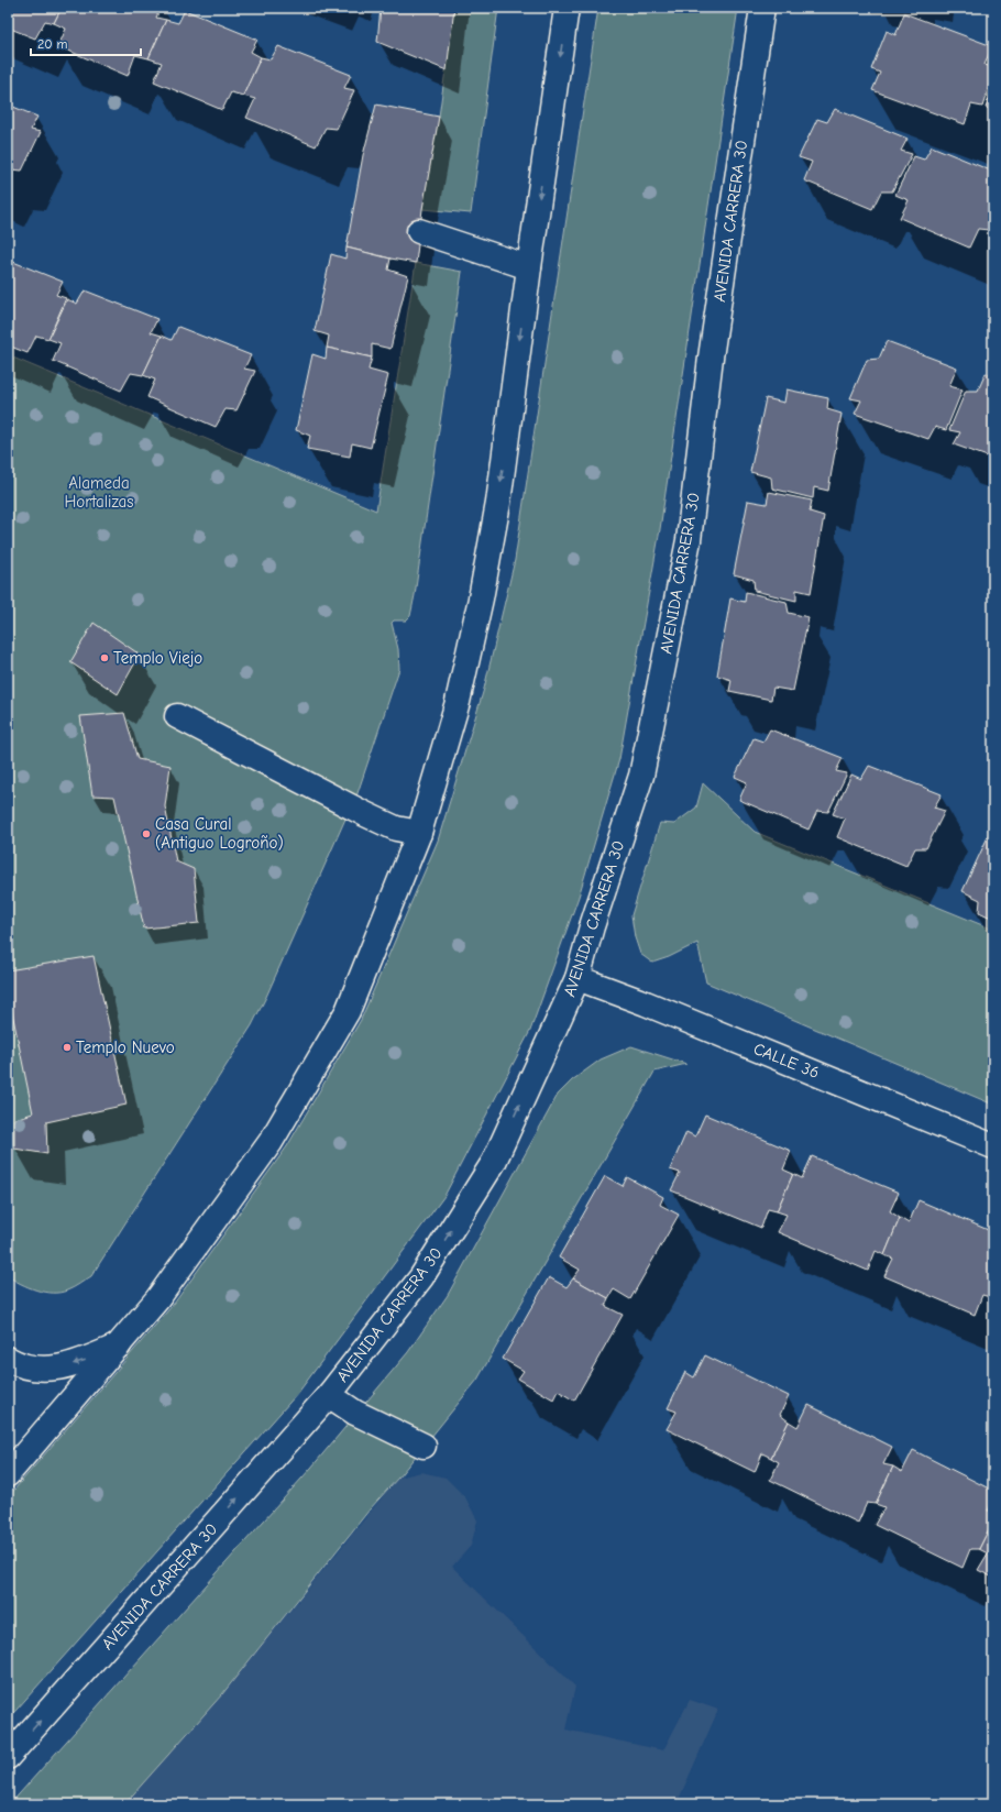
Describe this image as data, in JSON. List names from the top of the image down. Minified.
{"streets":{"main road":["AVENIDA CARRERA 30","CALLE 36"]},"crossings":[["AVENIDA CARRERA 30","CALLE 36"]],"parks":["Alameda Hortalizas"],"places":["Templo Viejo","Casa Cural (Antiguo Logroño)","Templo Nuevo"],"scale_bar":"20 m"}
